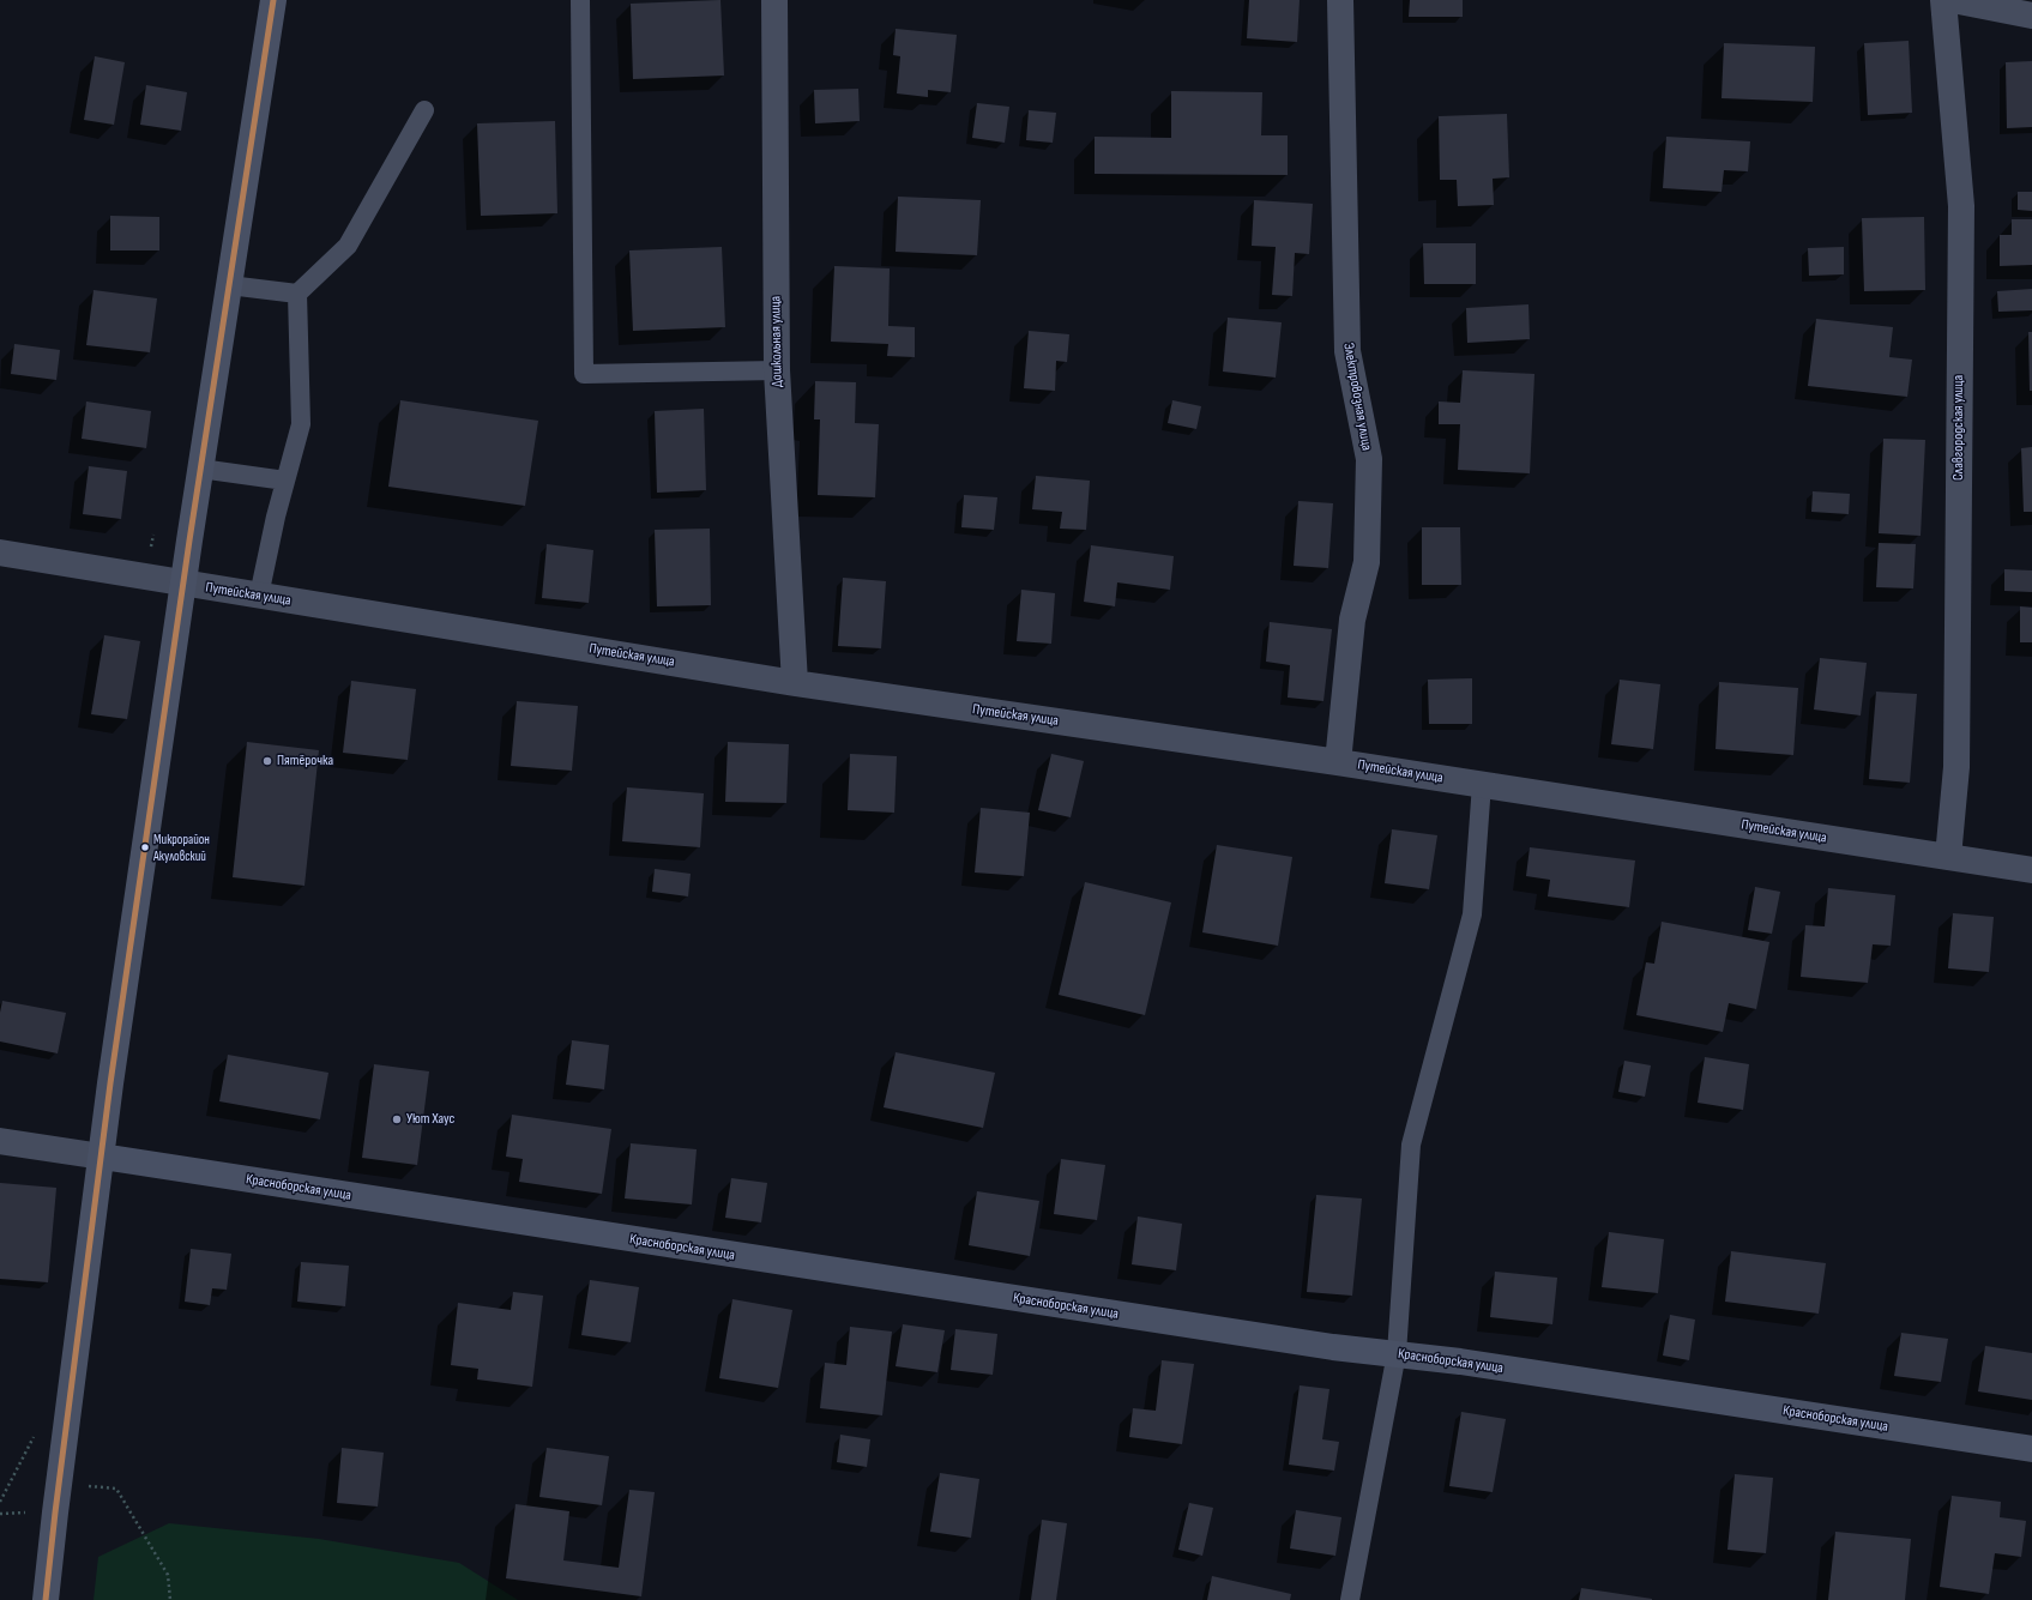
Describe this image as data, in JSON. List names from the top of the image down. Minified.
{"streets":{"street":["Дошкольная улица","Электровозная улица","Славгородская улица","Путейская улица","Красноборская улица"]},"crossings":[["Дошкольная улица","Путейская улица"],["Электровозная улица","Путейская улица"],["Славгородская улица","Путейская улица"]],"places":["Пятёрочка","Микрорайон Акуловский","Уют Хаус"]}
